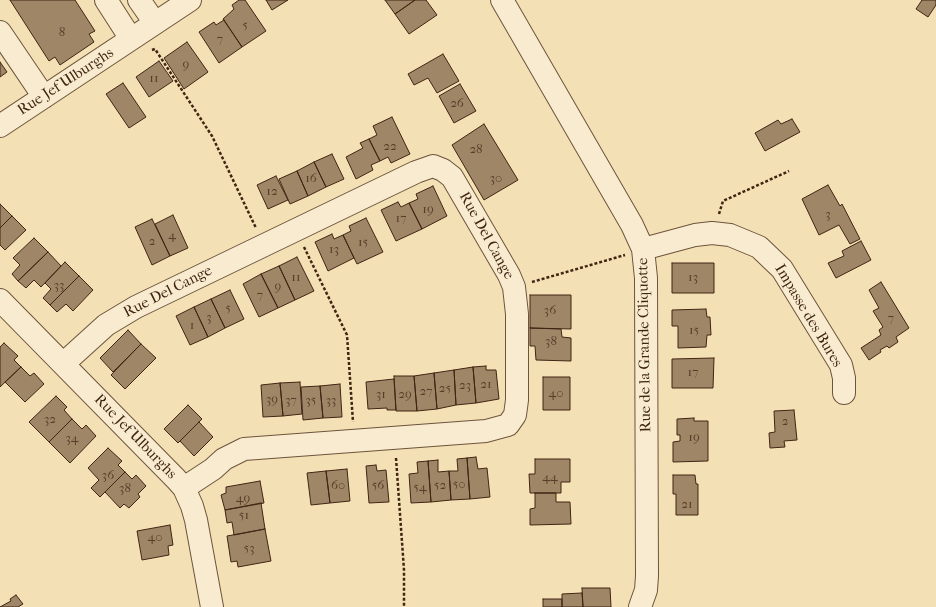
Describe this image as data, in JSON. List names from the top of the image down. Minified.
{"streets":{"street":["Rue Jef Ulburghs","Rue Del Cange","Impasse des Bures","Rue de la Grande Cliquotte"]},"crossings":[["Rue Jef Ulburghs","Rue Del Cange"],["Impasse des Bures","Rue de la Grande Cliquotte"]],"house_numbers":["5","8","7","9","11","26","22","28","16","30","12","19","3","17","4","2","15","13","11","13","33","9","7","5","36","3","7","1","15","38","17","21","23","25","27","40","31","29","39","37","35","33","32","2","19","34","36","44","50","60","56","52","54","38","49","21","51","40","53"]}
